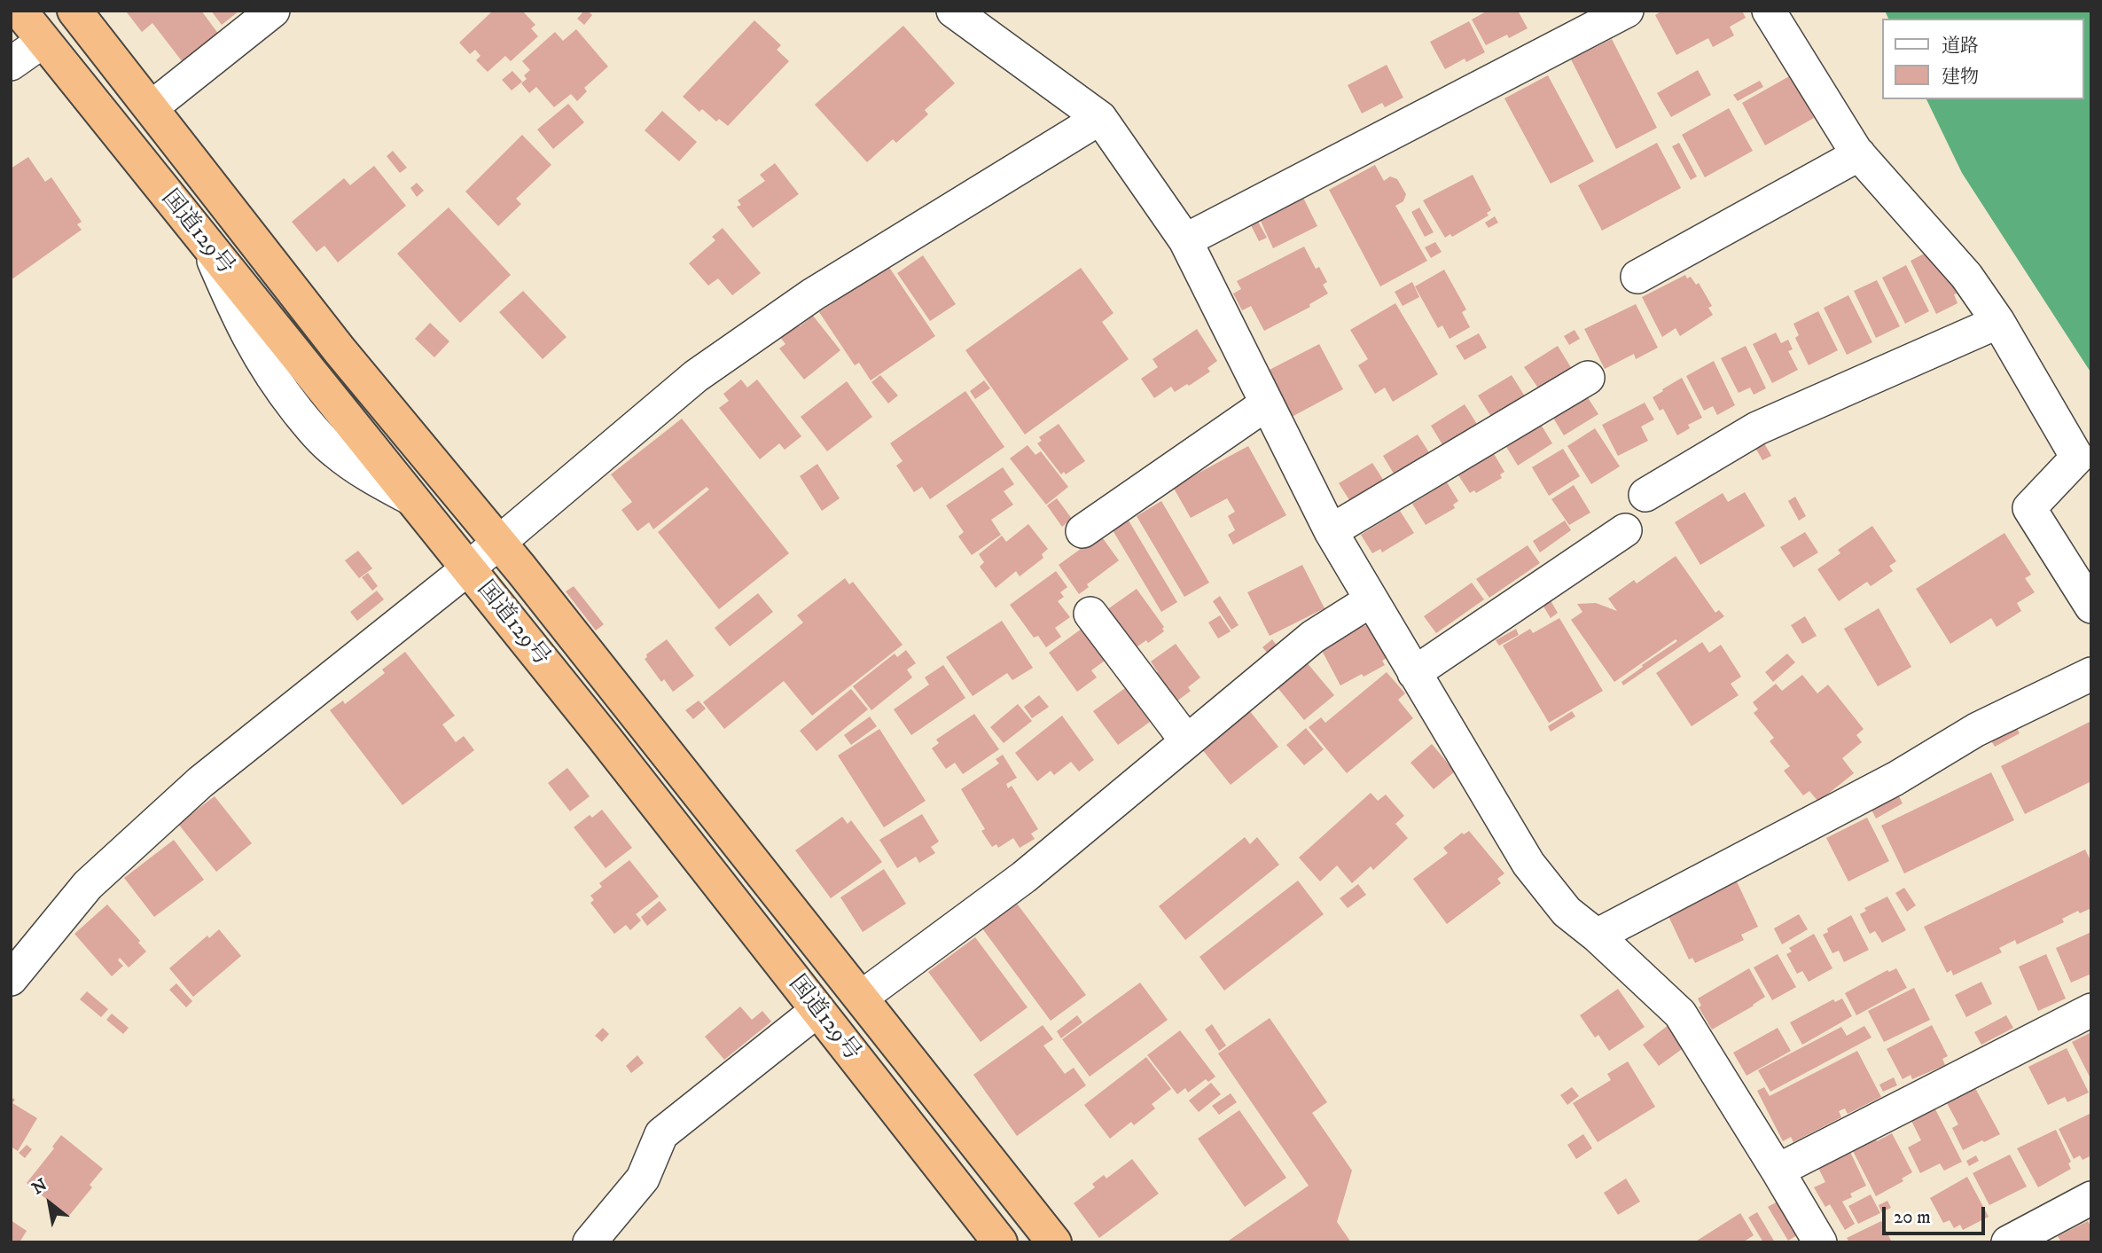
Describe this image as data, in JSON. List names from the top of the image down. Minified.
{"streets":{"highway":["国道129号"]},"legend":["道路","建物"],"scale_bar":"20 m","north":"top left"}
